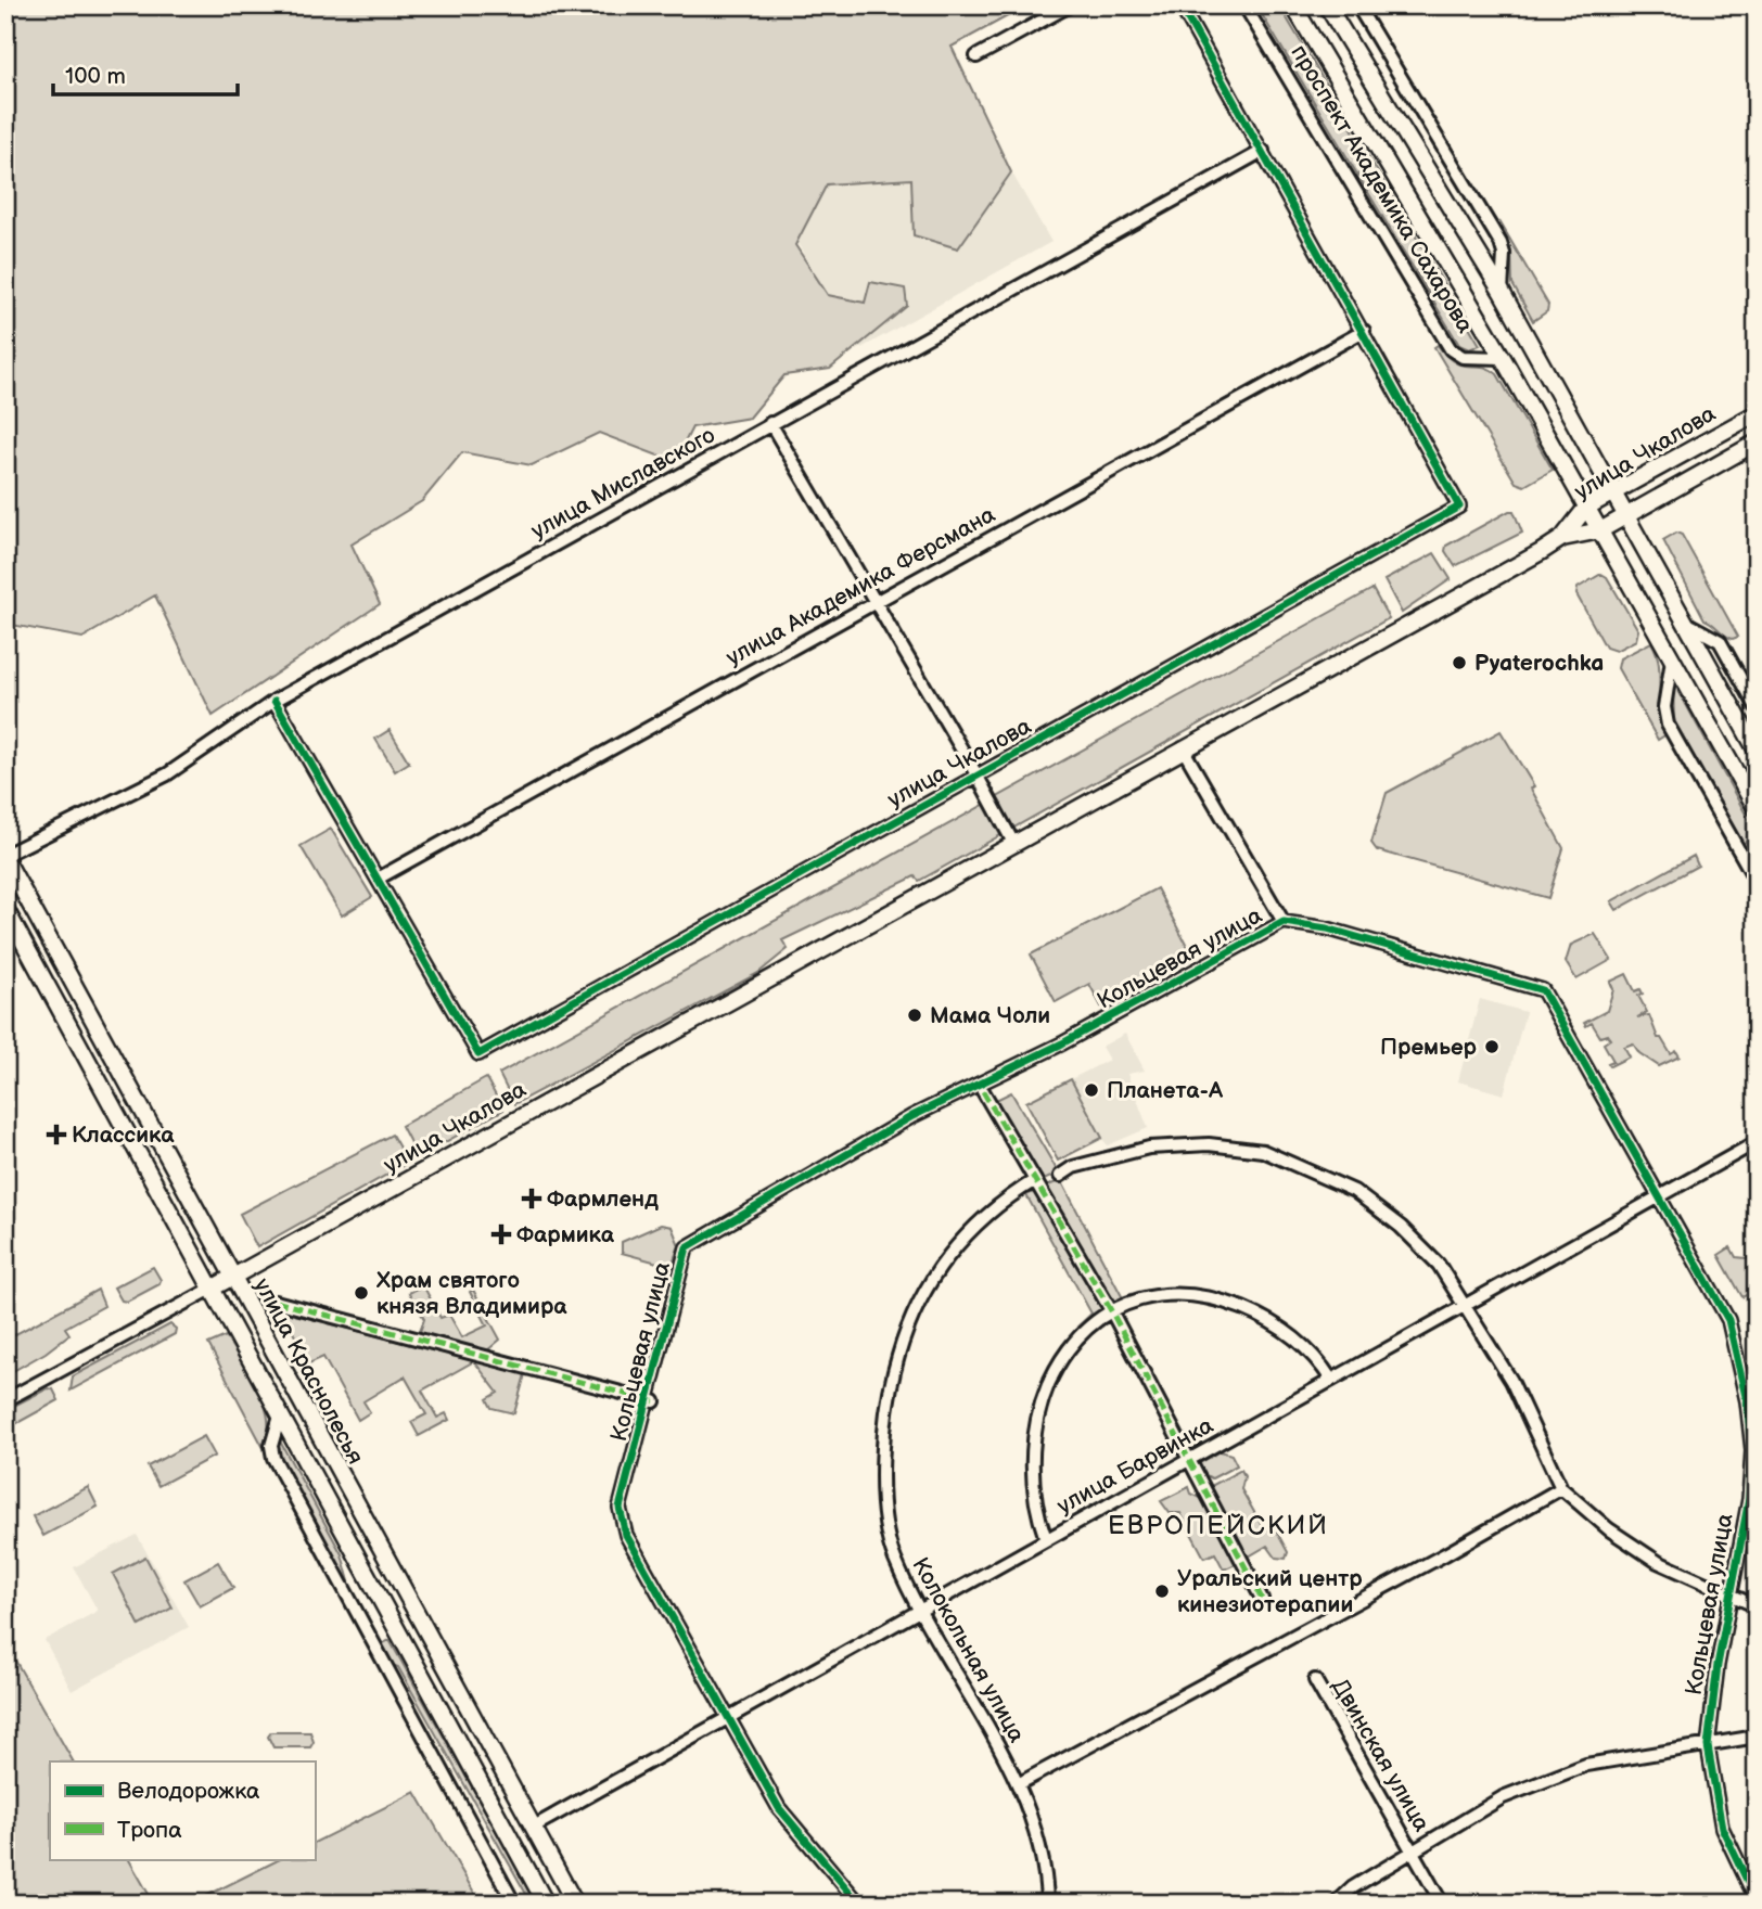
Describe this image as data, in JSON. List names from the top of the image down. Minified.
{"streets":{"street":["проспект Академика Сахарова","улица Чкалова","улица Миславского","улица Академика Ферсмана","Кольцевая улица","улица Краснолесья","улица Барвинка","Колокольная улица","Двинская улица"]},"crossings":[["проспект Академика Сахарова","улица Чкалова"],["улица Чкалова","улица Академика Ферсмана"],["улица Чкалова","улица Краснолесья"],["улица Миславского","улица Краснолесья"],["Кольцевая улица","улица Барвинка"],["Кольцевая улица","Двинская улица"],["улица Краснолесья","улица Барвинка"],["улица Барвинка","Колокольная улица"]],"districts":["ЕВРОПЕЙСКИЙ"],"places":{"other":["Pyaterochka","Мама Чоли","Премьер","Планета-А","Храм святого князя Владимира","Уральский центр кинезиотерапии"],"health":["Классика","Фармленд","Фармика"]},"legend":["Велодорожка","Тропа"],"scale_bar":"100 m"}
